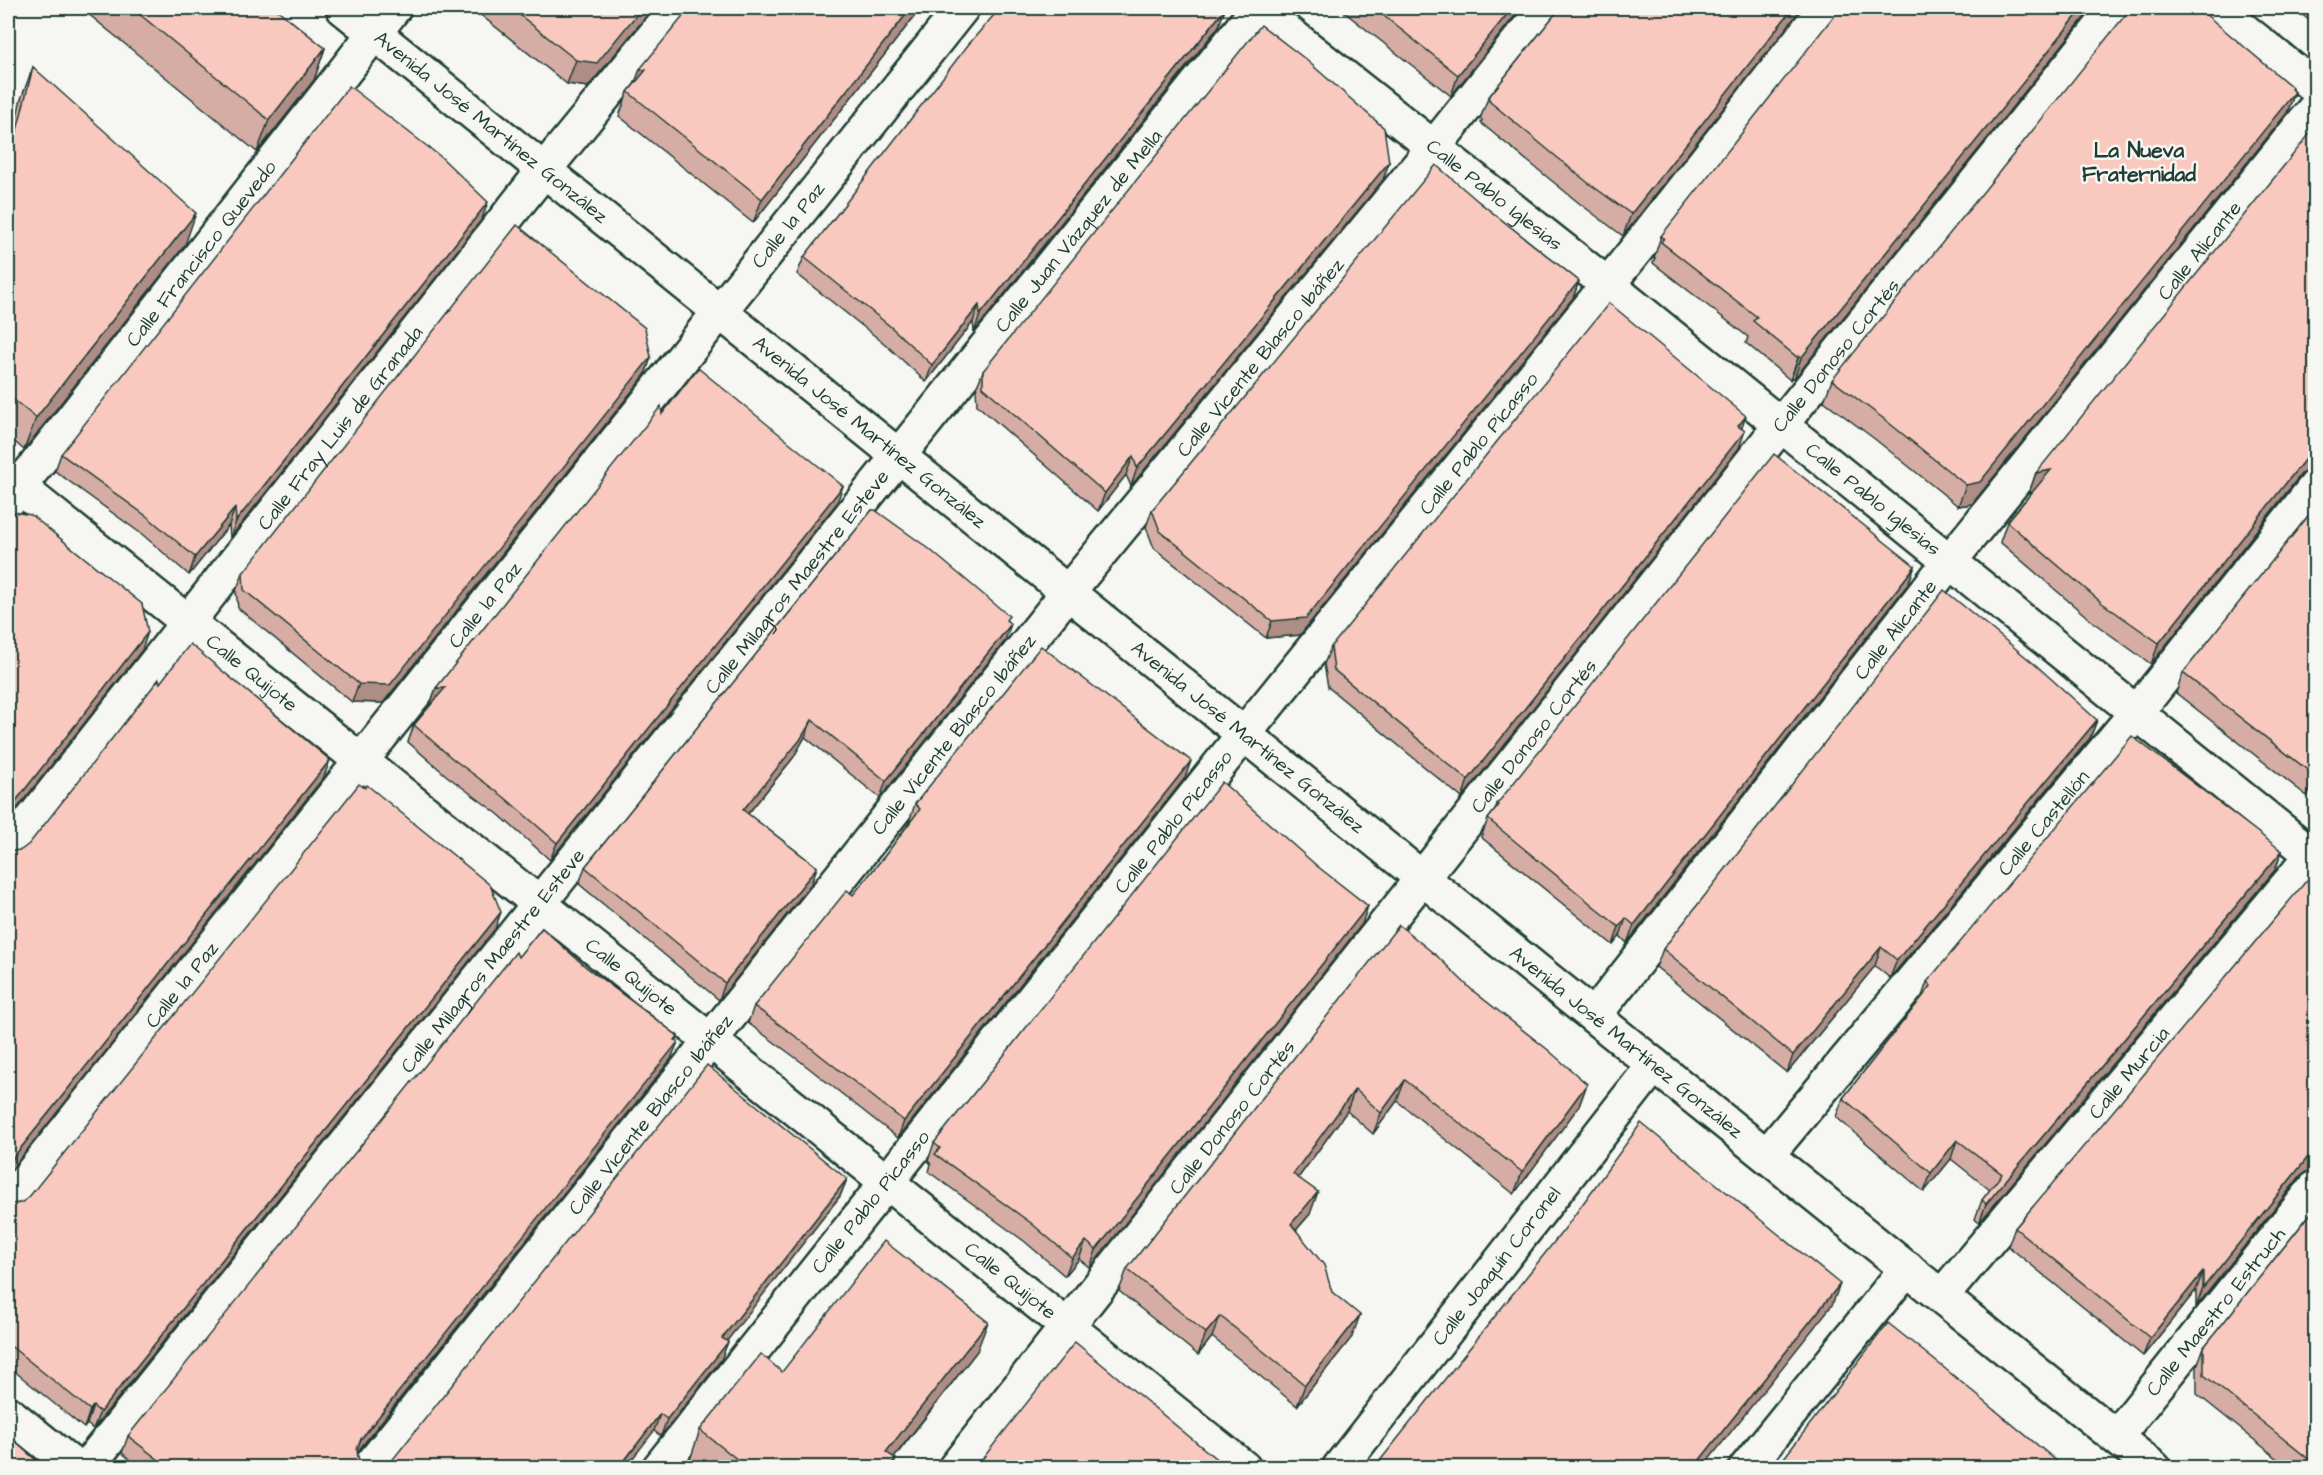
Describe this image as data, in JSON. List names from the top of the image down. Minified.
{"streets":{"street":["Avenida José Martínez González","Calle Pablo Iglesias","Calle la Paz","Calle Juan Vázquez de Mella","Calle Alicante","Calle Francisco Quevedo","Calle Donoso Cortés","Calle Vicente Blasco Ibáñez","Calle Fray Luis de Granada","Calle Pablo Picasso","Calle Milagros Maestre Esteve","Calle Quijote","Calle Castellón","Calle Murcia","Calle Joaquín Coronel","Calle Maestro Estruch"]},"crossings":[["Avenida José Martínez González","Calle la Paz"],["Avenida José Martínez González","Calle Juan Vázquez de Mella"],["Avenida José Martínez González","Calle Alicante"],["Avenida José Martínez González","Calle Francisco Quevedo"],["Avenida José Martínez González","Calle Donoso Cortés"],["Avenida José Martínez González","Calle Vicente Blasco Ibáñez"],["Avenida José Martínez González","Calle Fray Luis de Granada"],["Avenida José Martínez González","Calle Pablo Picasso"],["Avenida José Martínez González","Calle Milagros Maestre Esteve"],["Avenida José Martínez González","Calle Castellón"],["Avenida José Martínez González","Calle Murcia"],["Avenida José Martínez González","Calle Joaquín Coronel"],["Avenida José Martínez González","Calle Maestro Estruch"],["Calle Pablo Iglesias","Calle Juan Vázquez de Mella"],["Calle Pablo Iglesias","Calle Alicante"],["Calle Pablo Iglesias","Calle Donoso Cortés"],["Calle Pablo Iglesias","Calle Vicente Blasco Ibáñez"],["Calle Pablo Iglesias","Calle Pablo Picasso"],["Calle Pablo Iglesias","Calle Castellón"],["Calle Pablo Iglesias","Calle Murcia"],["Calle la Paz","Calle Quijote"],["Calle Juan Vázquez de Mella","Calle Milagros Maestre Esteve"],["Calle Francisco Quevedo","Calle Quijote"],["Calle Donoso Cortés","Calle Quijote"],["Calle Vicente Blasco Ibáñez","Calle Quijote"],["Calle Fray Luis de Granada","Calle Quijote"],["Calle Pablo Picasso","Calle Quijote"],["Calle Milagros Maestre Esteve","Calle Quijote"]],"districts":["La Nueva Fraternidad"]}
